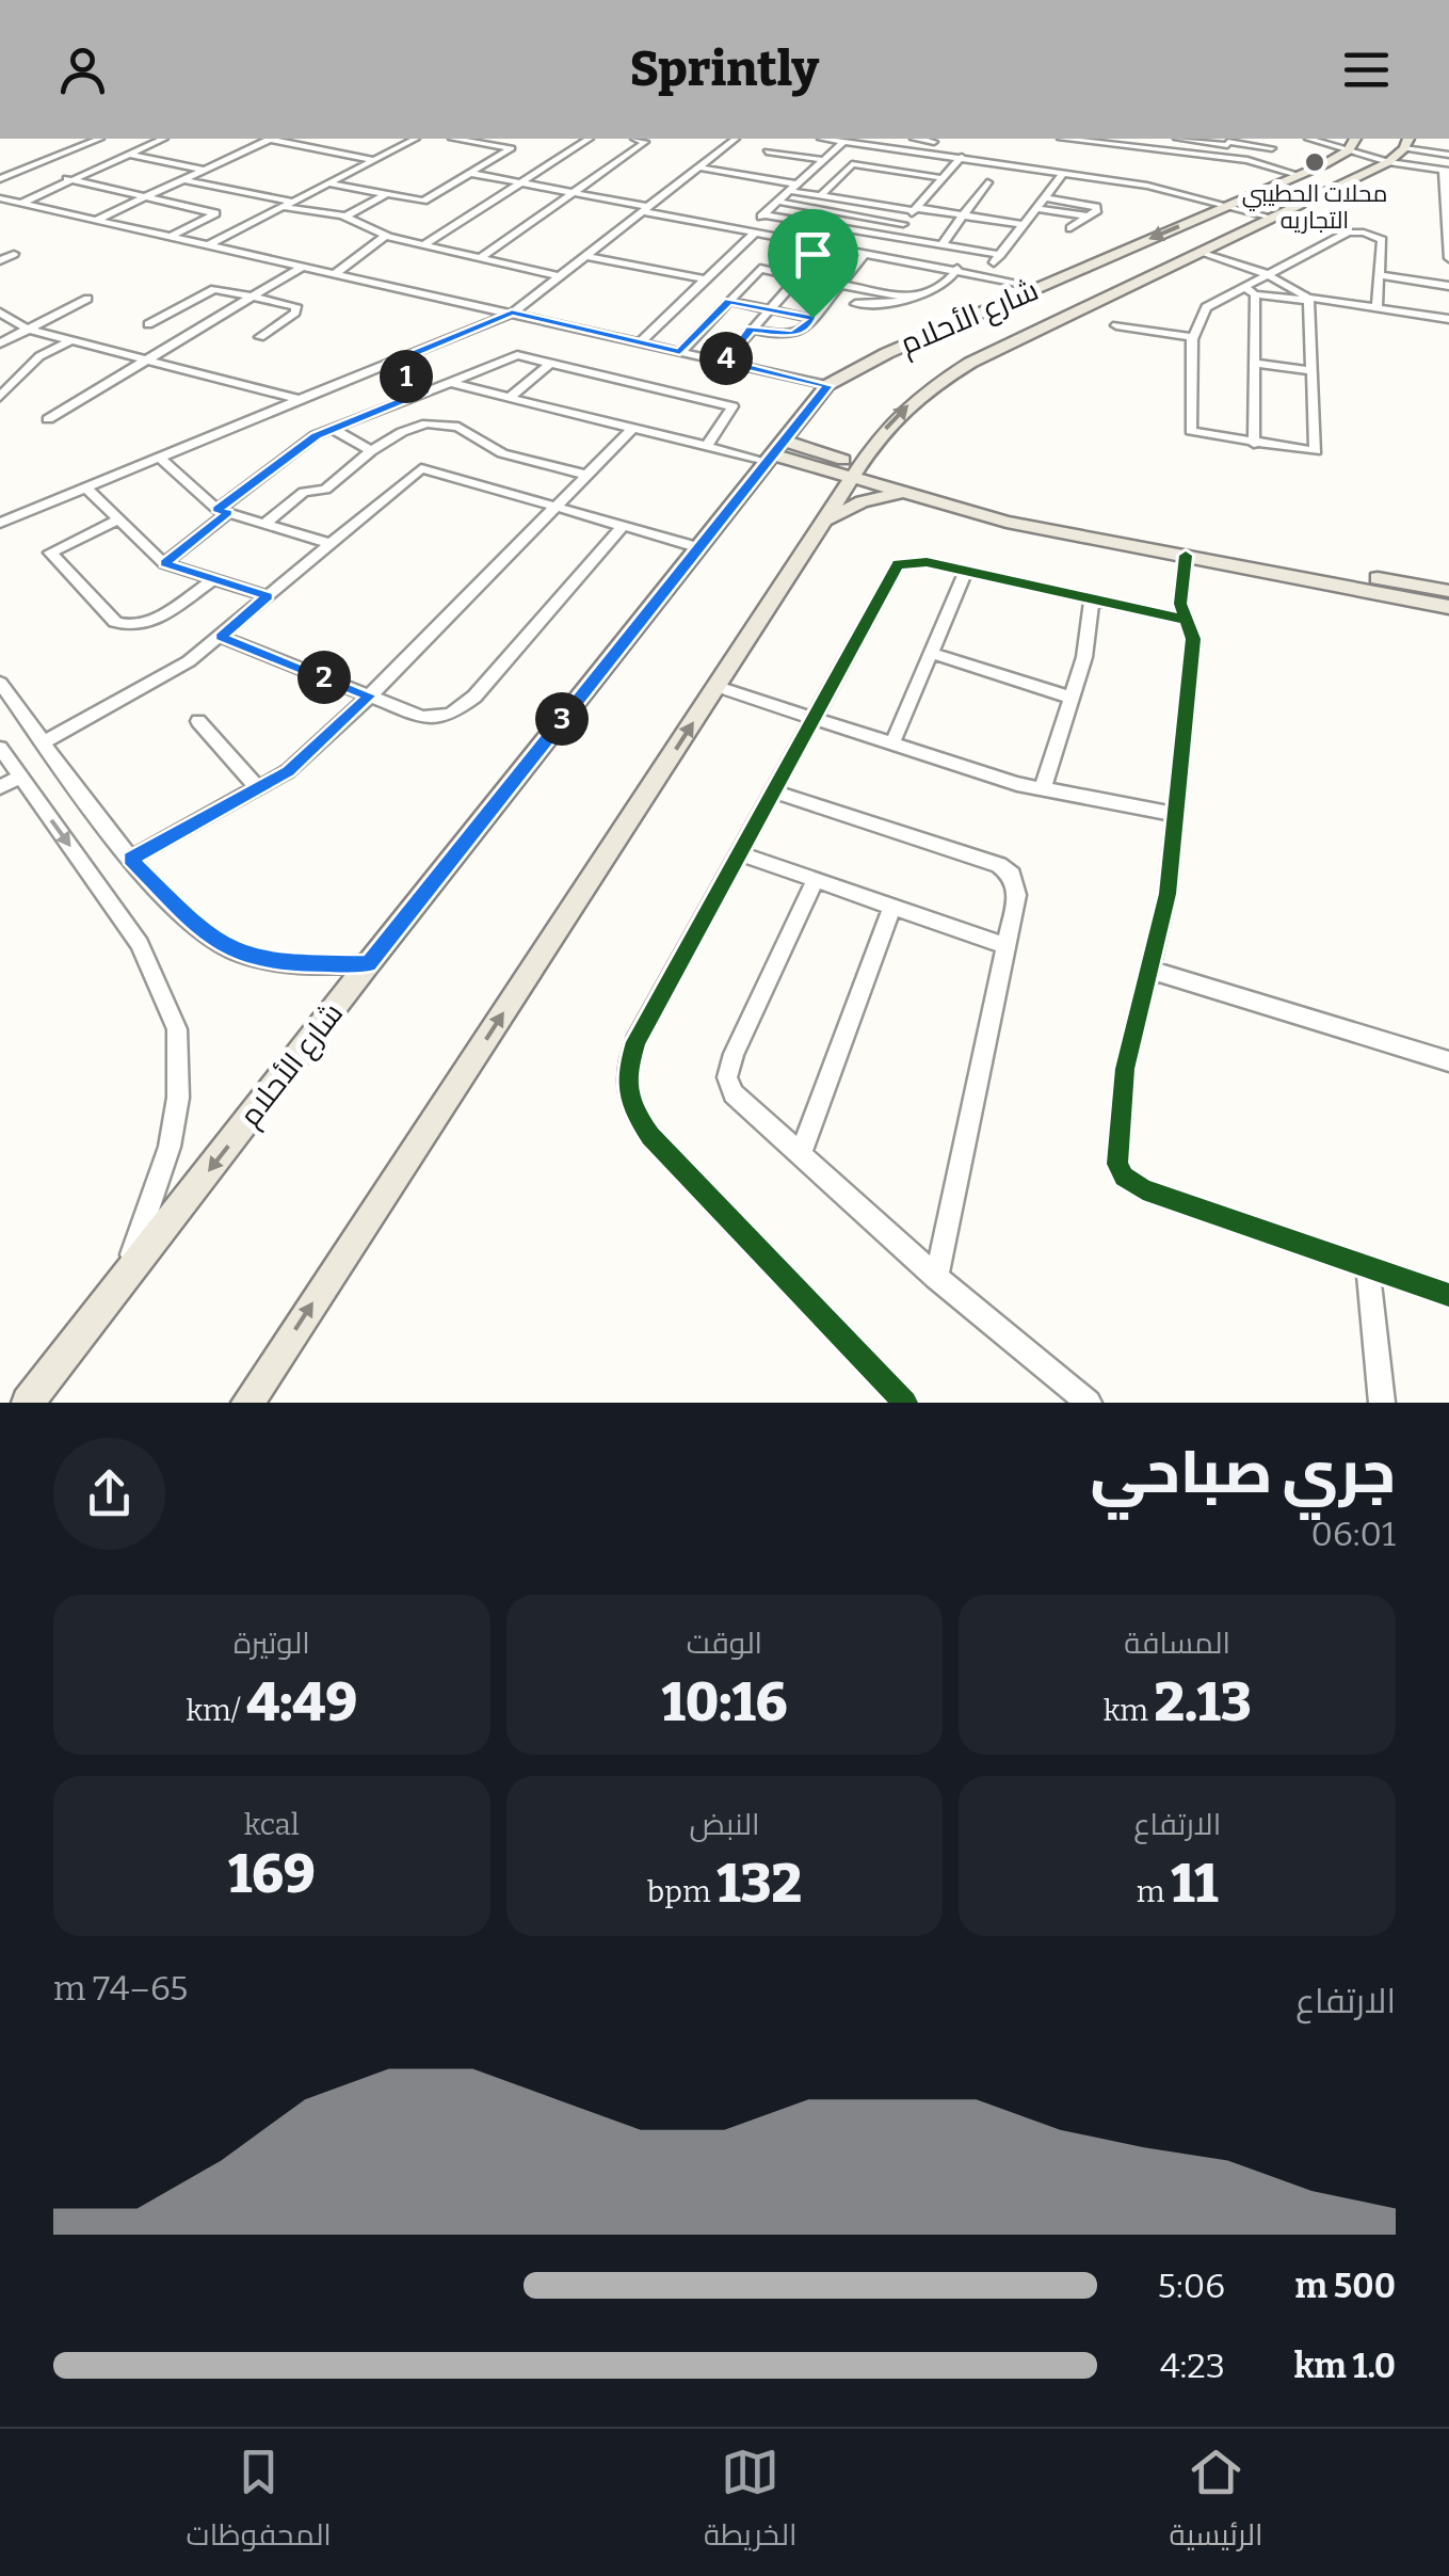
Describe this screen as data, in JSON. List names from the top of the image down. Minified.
{"streets":{"main road":["شارع الأحلام"]},"places":["محلات الحطيبي التجاريه"],"page":{"header":"Sprintly","pins":["4","1","2","3"],"heading":["جري صباحي","06:01"],"stats":[["المسافة","2.13 km"],["الوقت","10:16"],["الوتيرة","4:49 /km"],["الارتفاع","11 m"],["النبض","132 bpm"],["kcal","169"]],"chart":["الارتفاع","65–74 m"],"list":[{"name":"500 m","note":"5:06"},{"name":"1.0 km","note":"4:23"}],"tabs":["الرئيسية","الخريطة","المحفوظات"]}}
